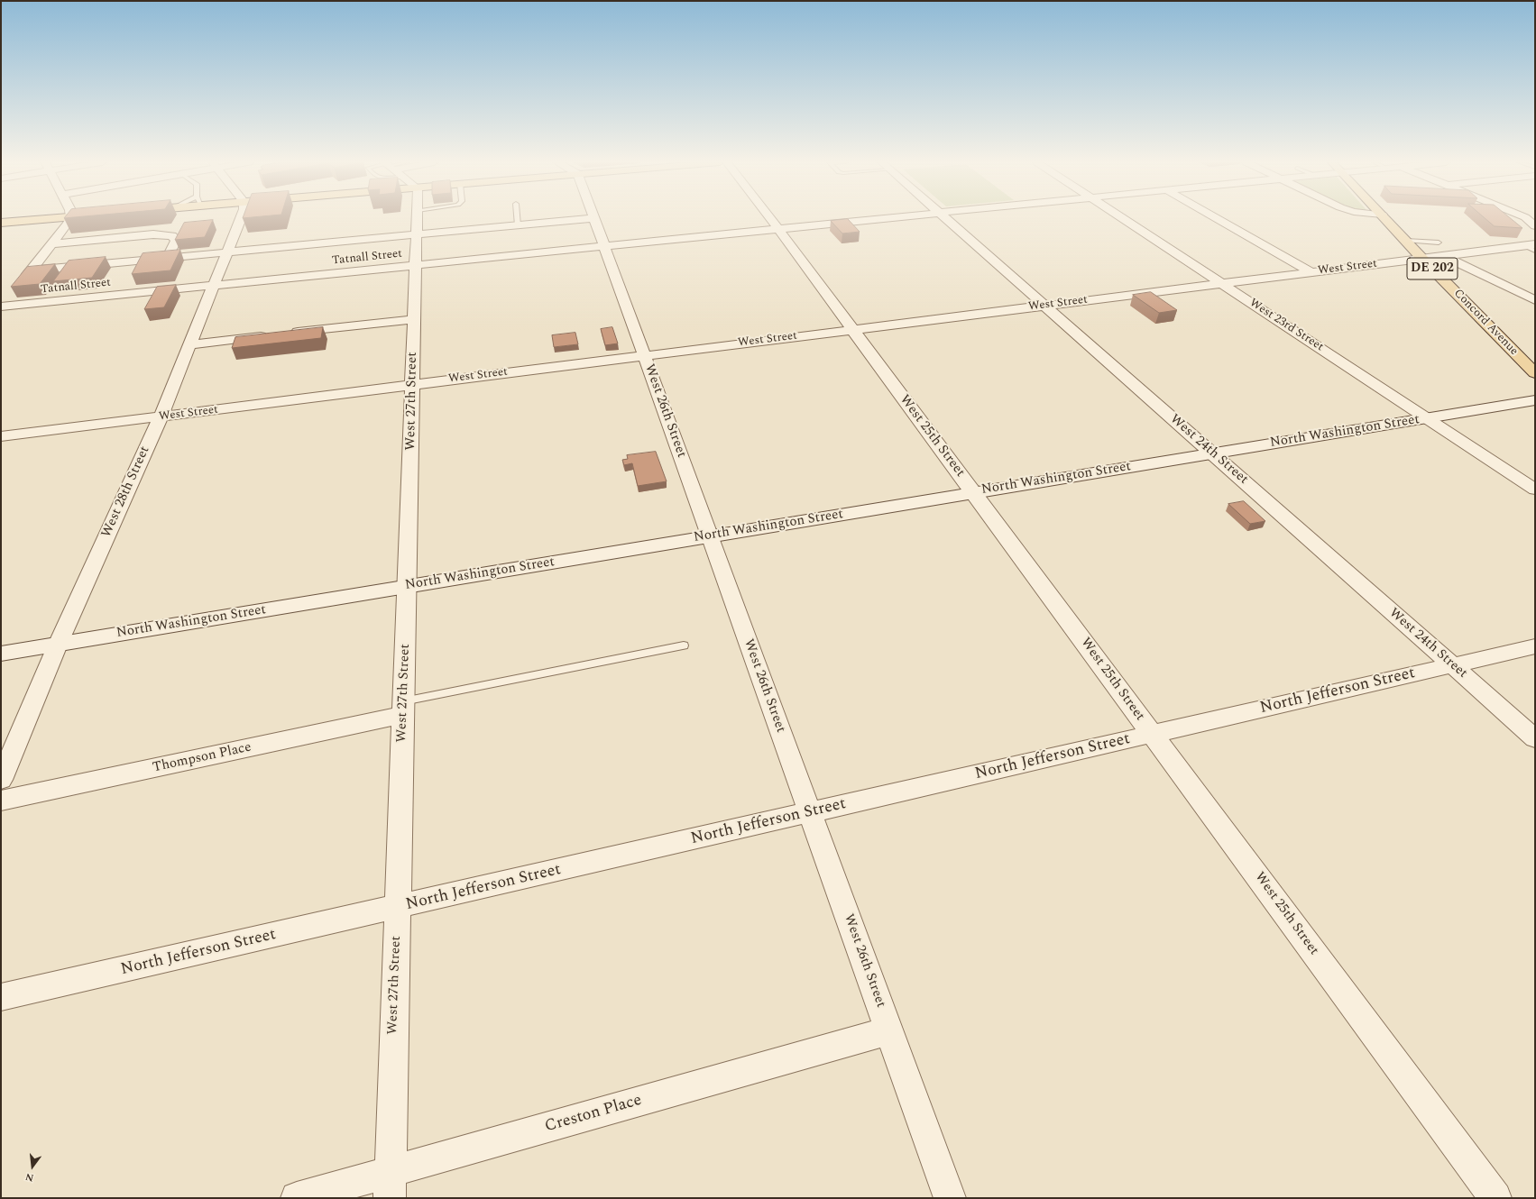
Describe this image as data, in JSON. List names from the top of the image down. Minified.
{"streets":{"main road":["DE 202","Concord Avenue","North Washington Street"],"street":["Tatnall Street","West Street","West 23rd Street","West 27th Street","West 26th Street","West 25th Street","West 24th Street","West 28th Street","North Jefferson Street","Thompson Place","Creston Place"]},"crossings":[["Tatnall Street","West 27th Street"],["Tatnall Street","West 26th Street"],["Tatnall Street","West 25th Street"],["Tatnall Street","West 28th Street"],["West Street","Concord Avenue"],["West Street","West 23rd Street"],["West Street","West 27th Street"],["West Street","West 26th Street"],["West Street","West 25th Street"],["West Street","West 24th Street"],["West Street","West 28th Street"],["West 23rd Street","North Washington Street"],["West 27th Street","North Washington Street"],["West 27th Street","North Jefferson Street"],["West 27th Street","Thompson Place"],["West 27th Street","Creston Place"],["West 26th Street","North Washington Street"],["West 26th Street","North Jefferson Street"],["West 26th Street","Creston Place"],["North Washington Street","West 25th Street"],["North Washington Street","West 24th Street"],["North Washington Street","West 28th Street"],["West 25th Street","North Jefferson Street"],["West 24th Street","North Jefferson Street"]],"north":"bottom"}
